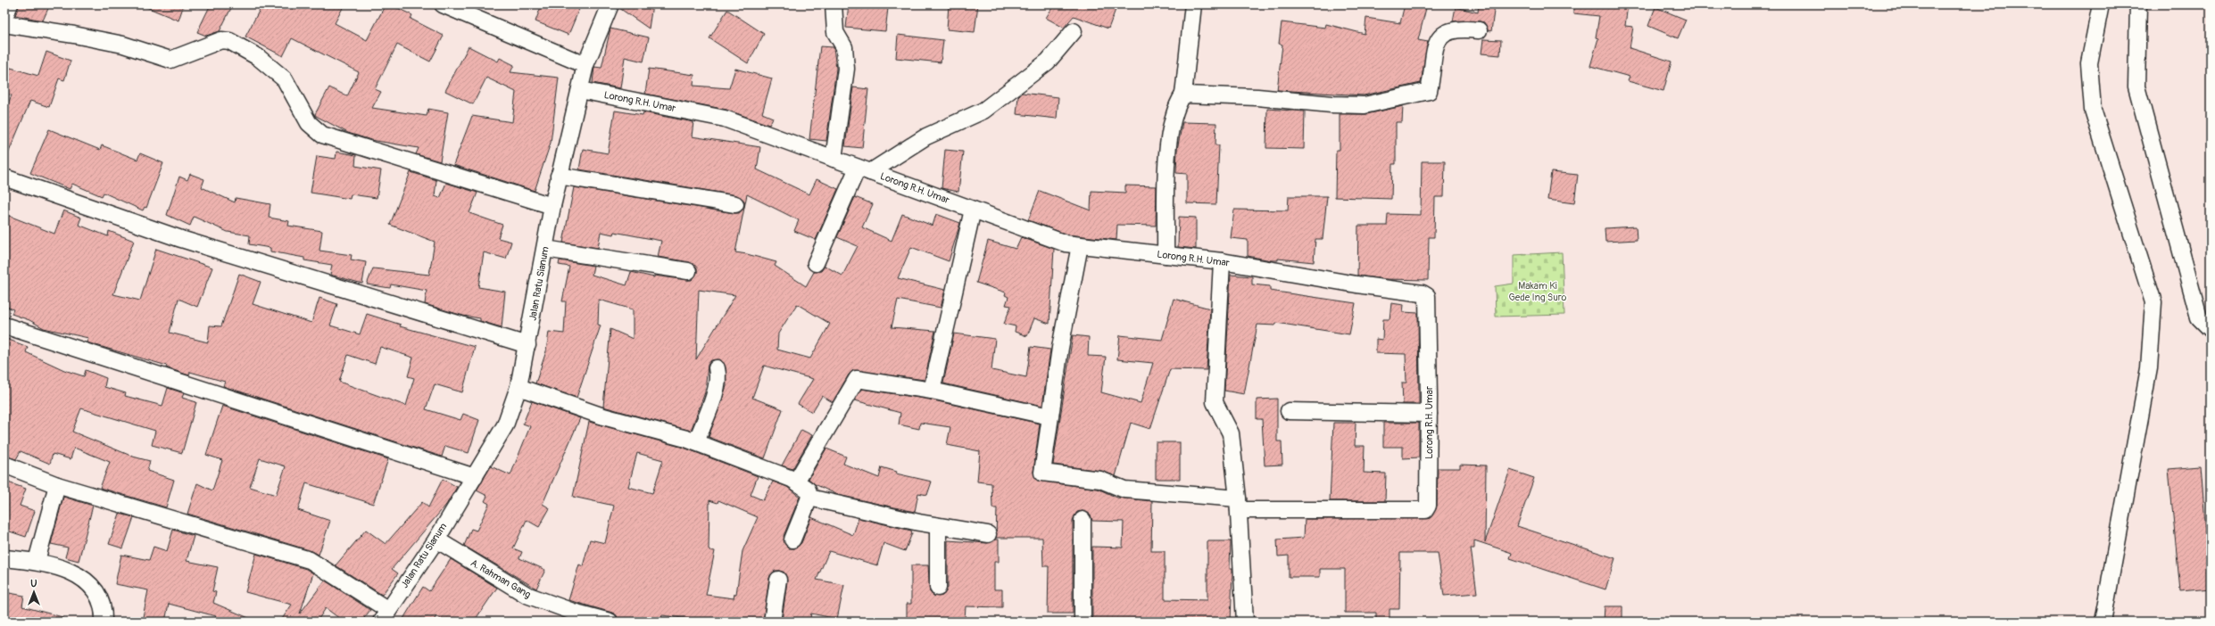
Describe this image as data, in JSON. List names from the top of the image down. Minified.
{"streets":{"street":["Lorong R.H. Umar","Jalan Ratu Sianum","A. Rahman Gang"]},"crossings":[["Lorong R.H. Umar","Jalan Ratu Sianum"],["Jalan Ratu Sianum","A. Rahman Gang"]],"parks":["Makam Ki Gede Ing Suro"],"north":"top"}
